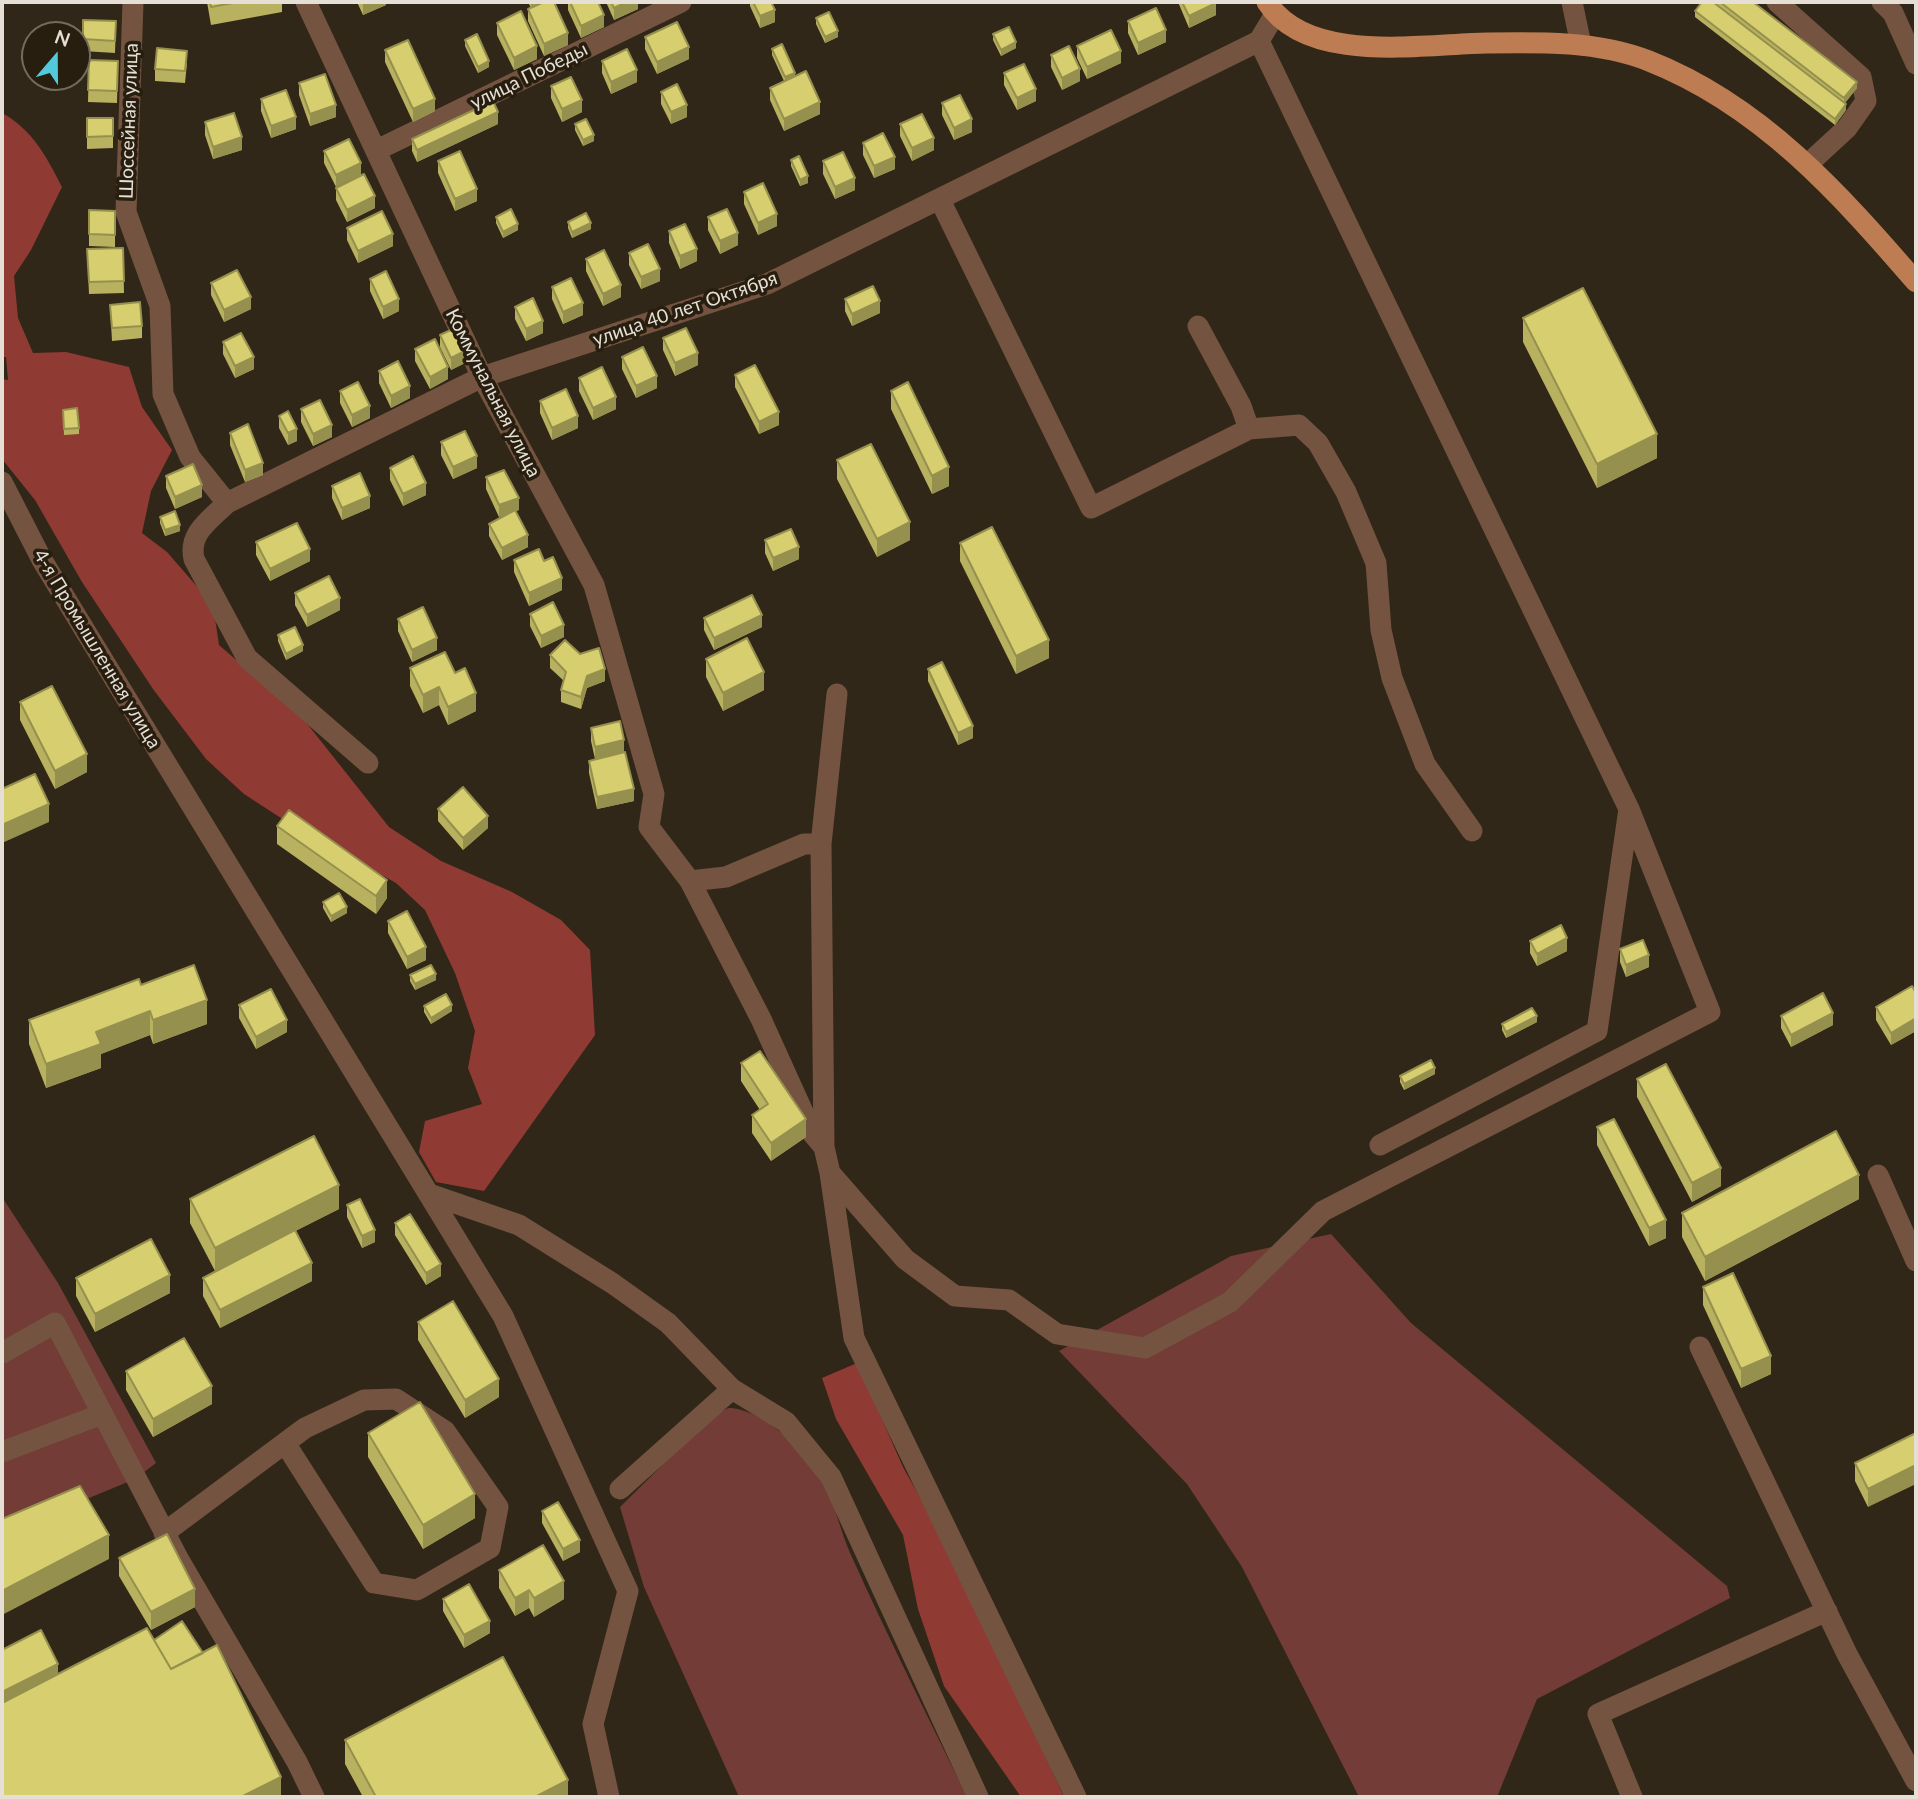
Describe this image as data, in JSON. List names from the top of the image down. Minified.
{"streets":{"street":["улица Победы","Шоссейная улица","улица 40 лет Октября","Коммунальная улица","4-я Промышленная улица"]},"crossings":[["улица Победы","Коммунальная улица"],["Шоссейная улица","улица 40 лет Октября"],["улица 40 лет Октября","Коммунальная улица"]],"north":"top"}
